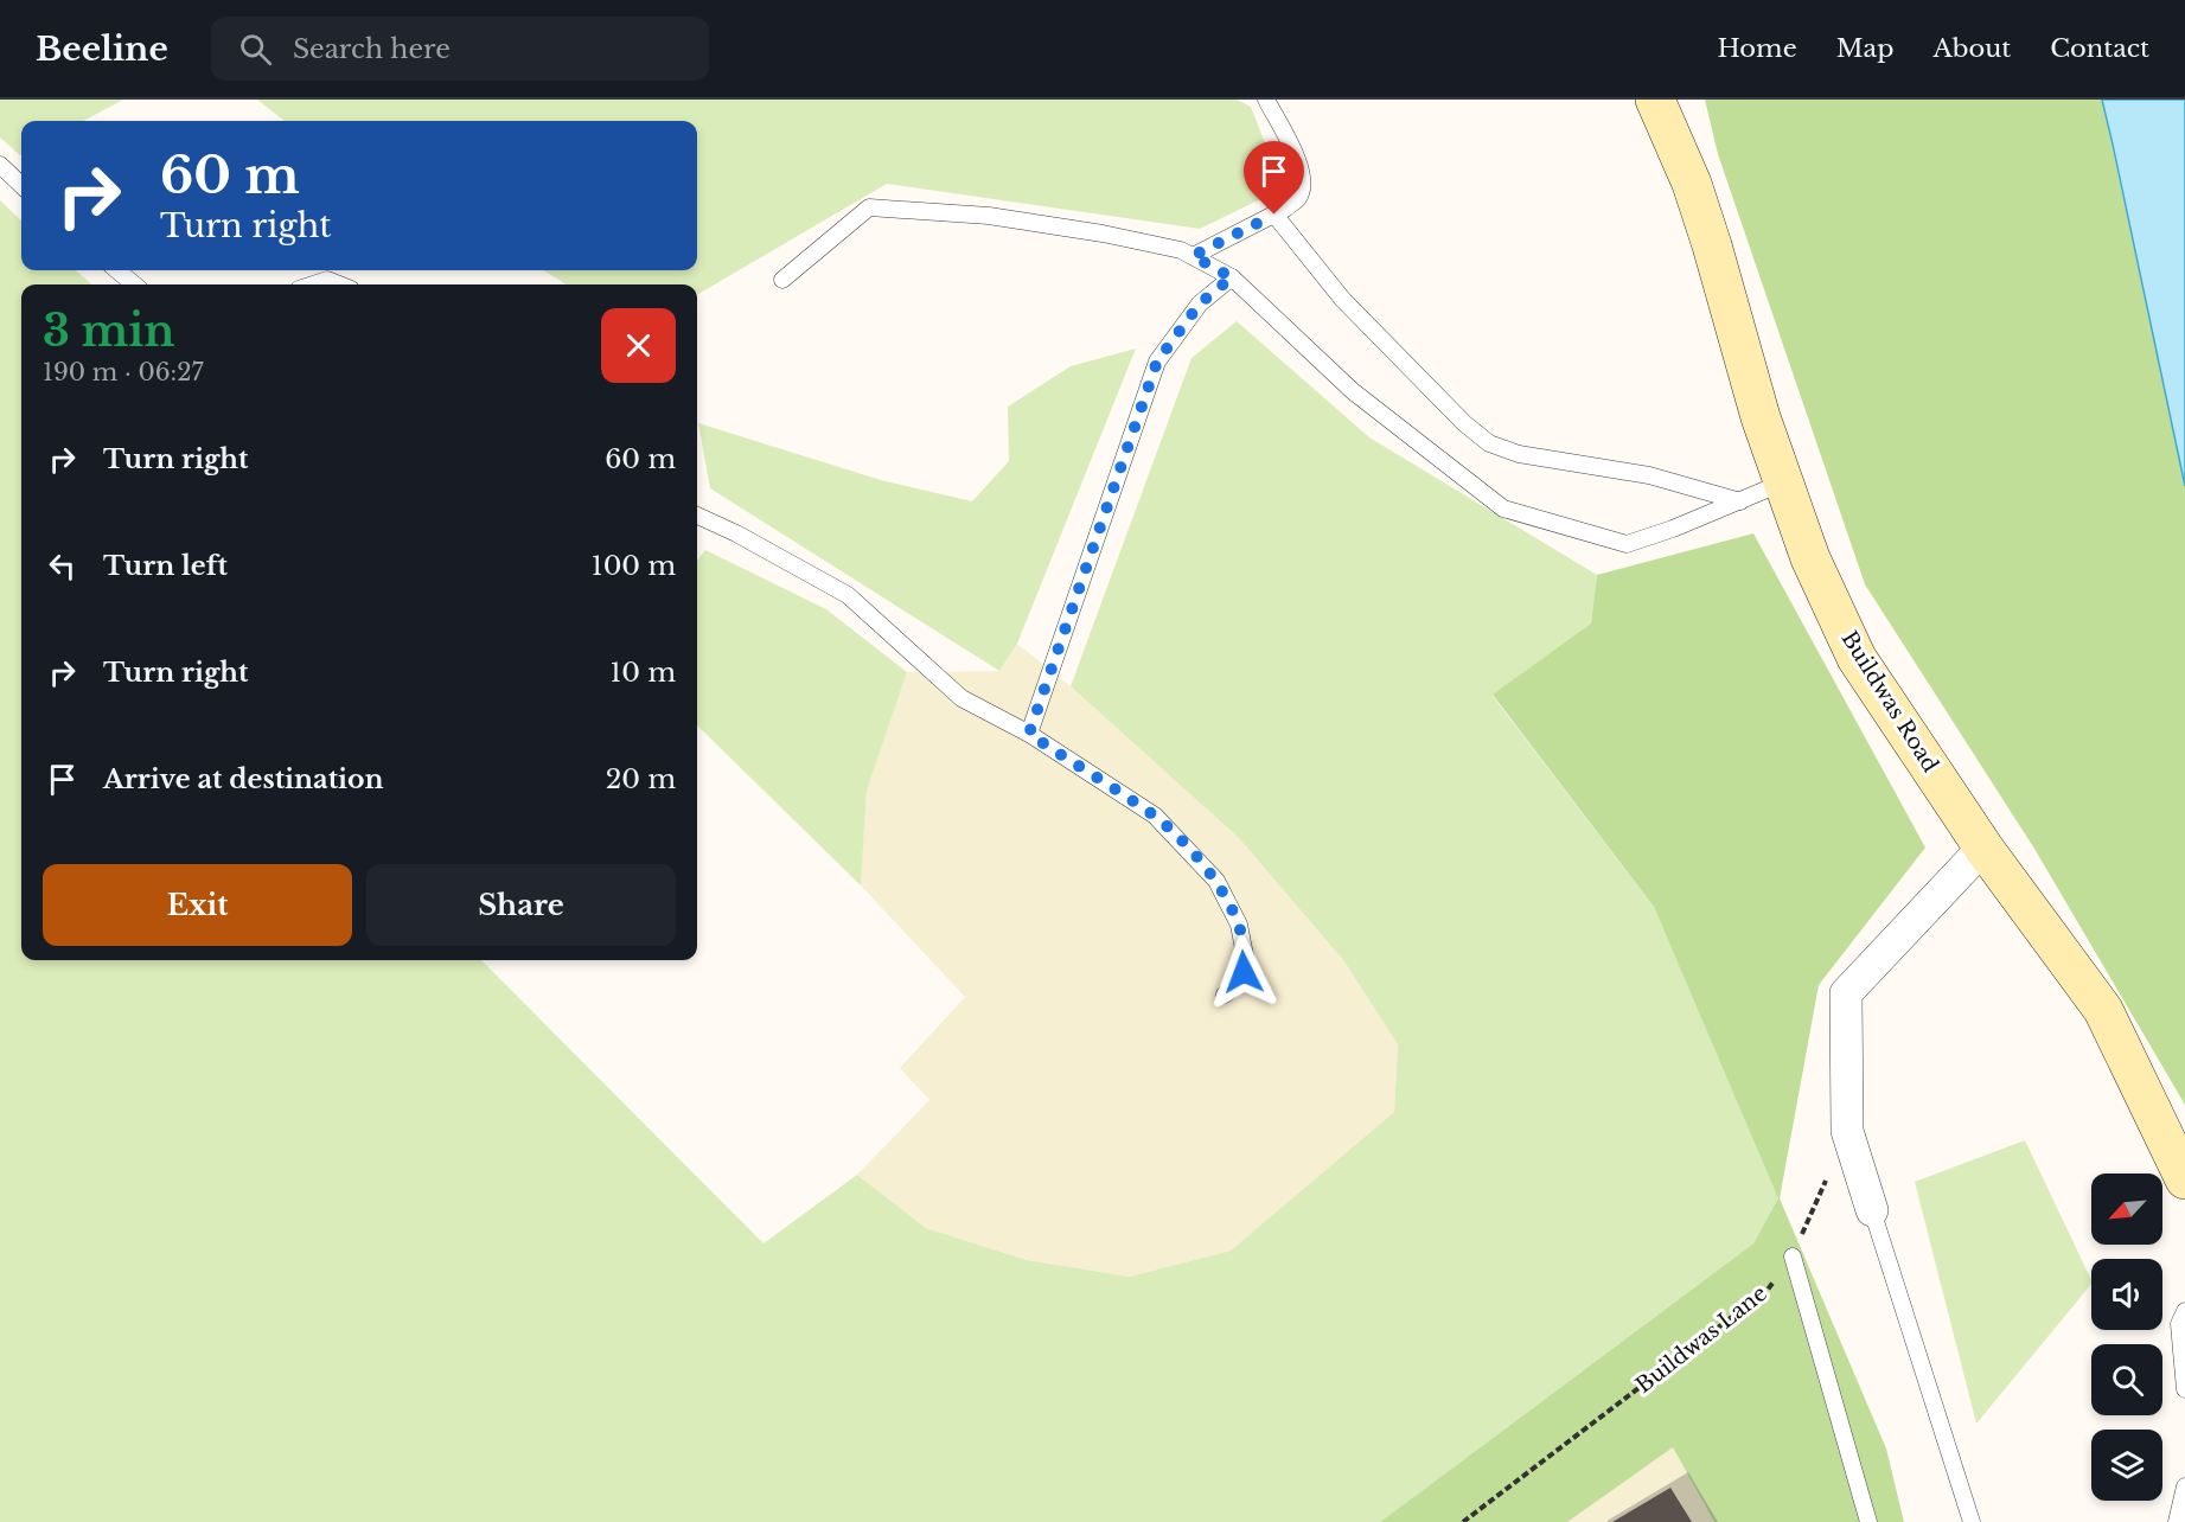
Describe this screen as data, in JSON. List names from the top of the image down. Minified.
{"streets":{"main road":["Buildwas Road"],"path":["Buildwas Lane"]},"north":"bottom left","page":{"header":"Beeline","search":"Search here","nav":["Home","Map","About","Contact"],"turn":["60 m","Turn right"],"heading":["3 min","190 m · 06:27"],"list":[{"name":"Turn right","value":"60 m"},{"name":"Turn left","value":"100 m"},{"name":"Turn right","value":"10 m"},{"name":"Arrive at destination","value":"20 m"}],"buttons":["Exit","Share"]}}
